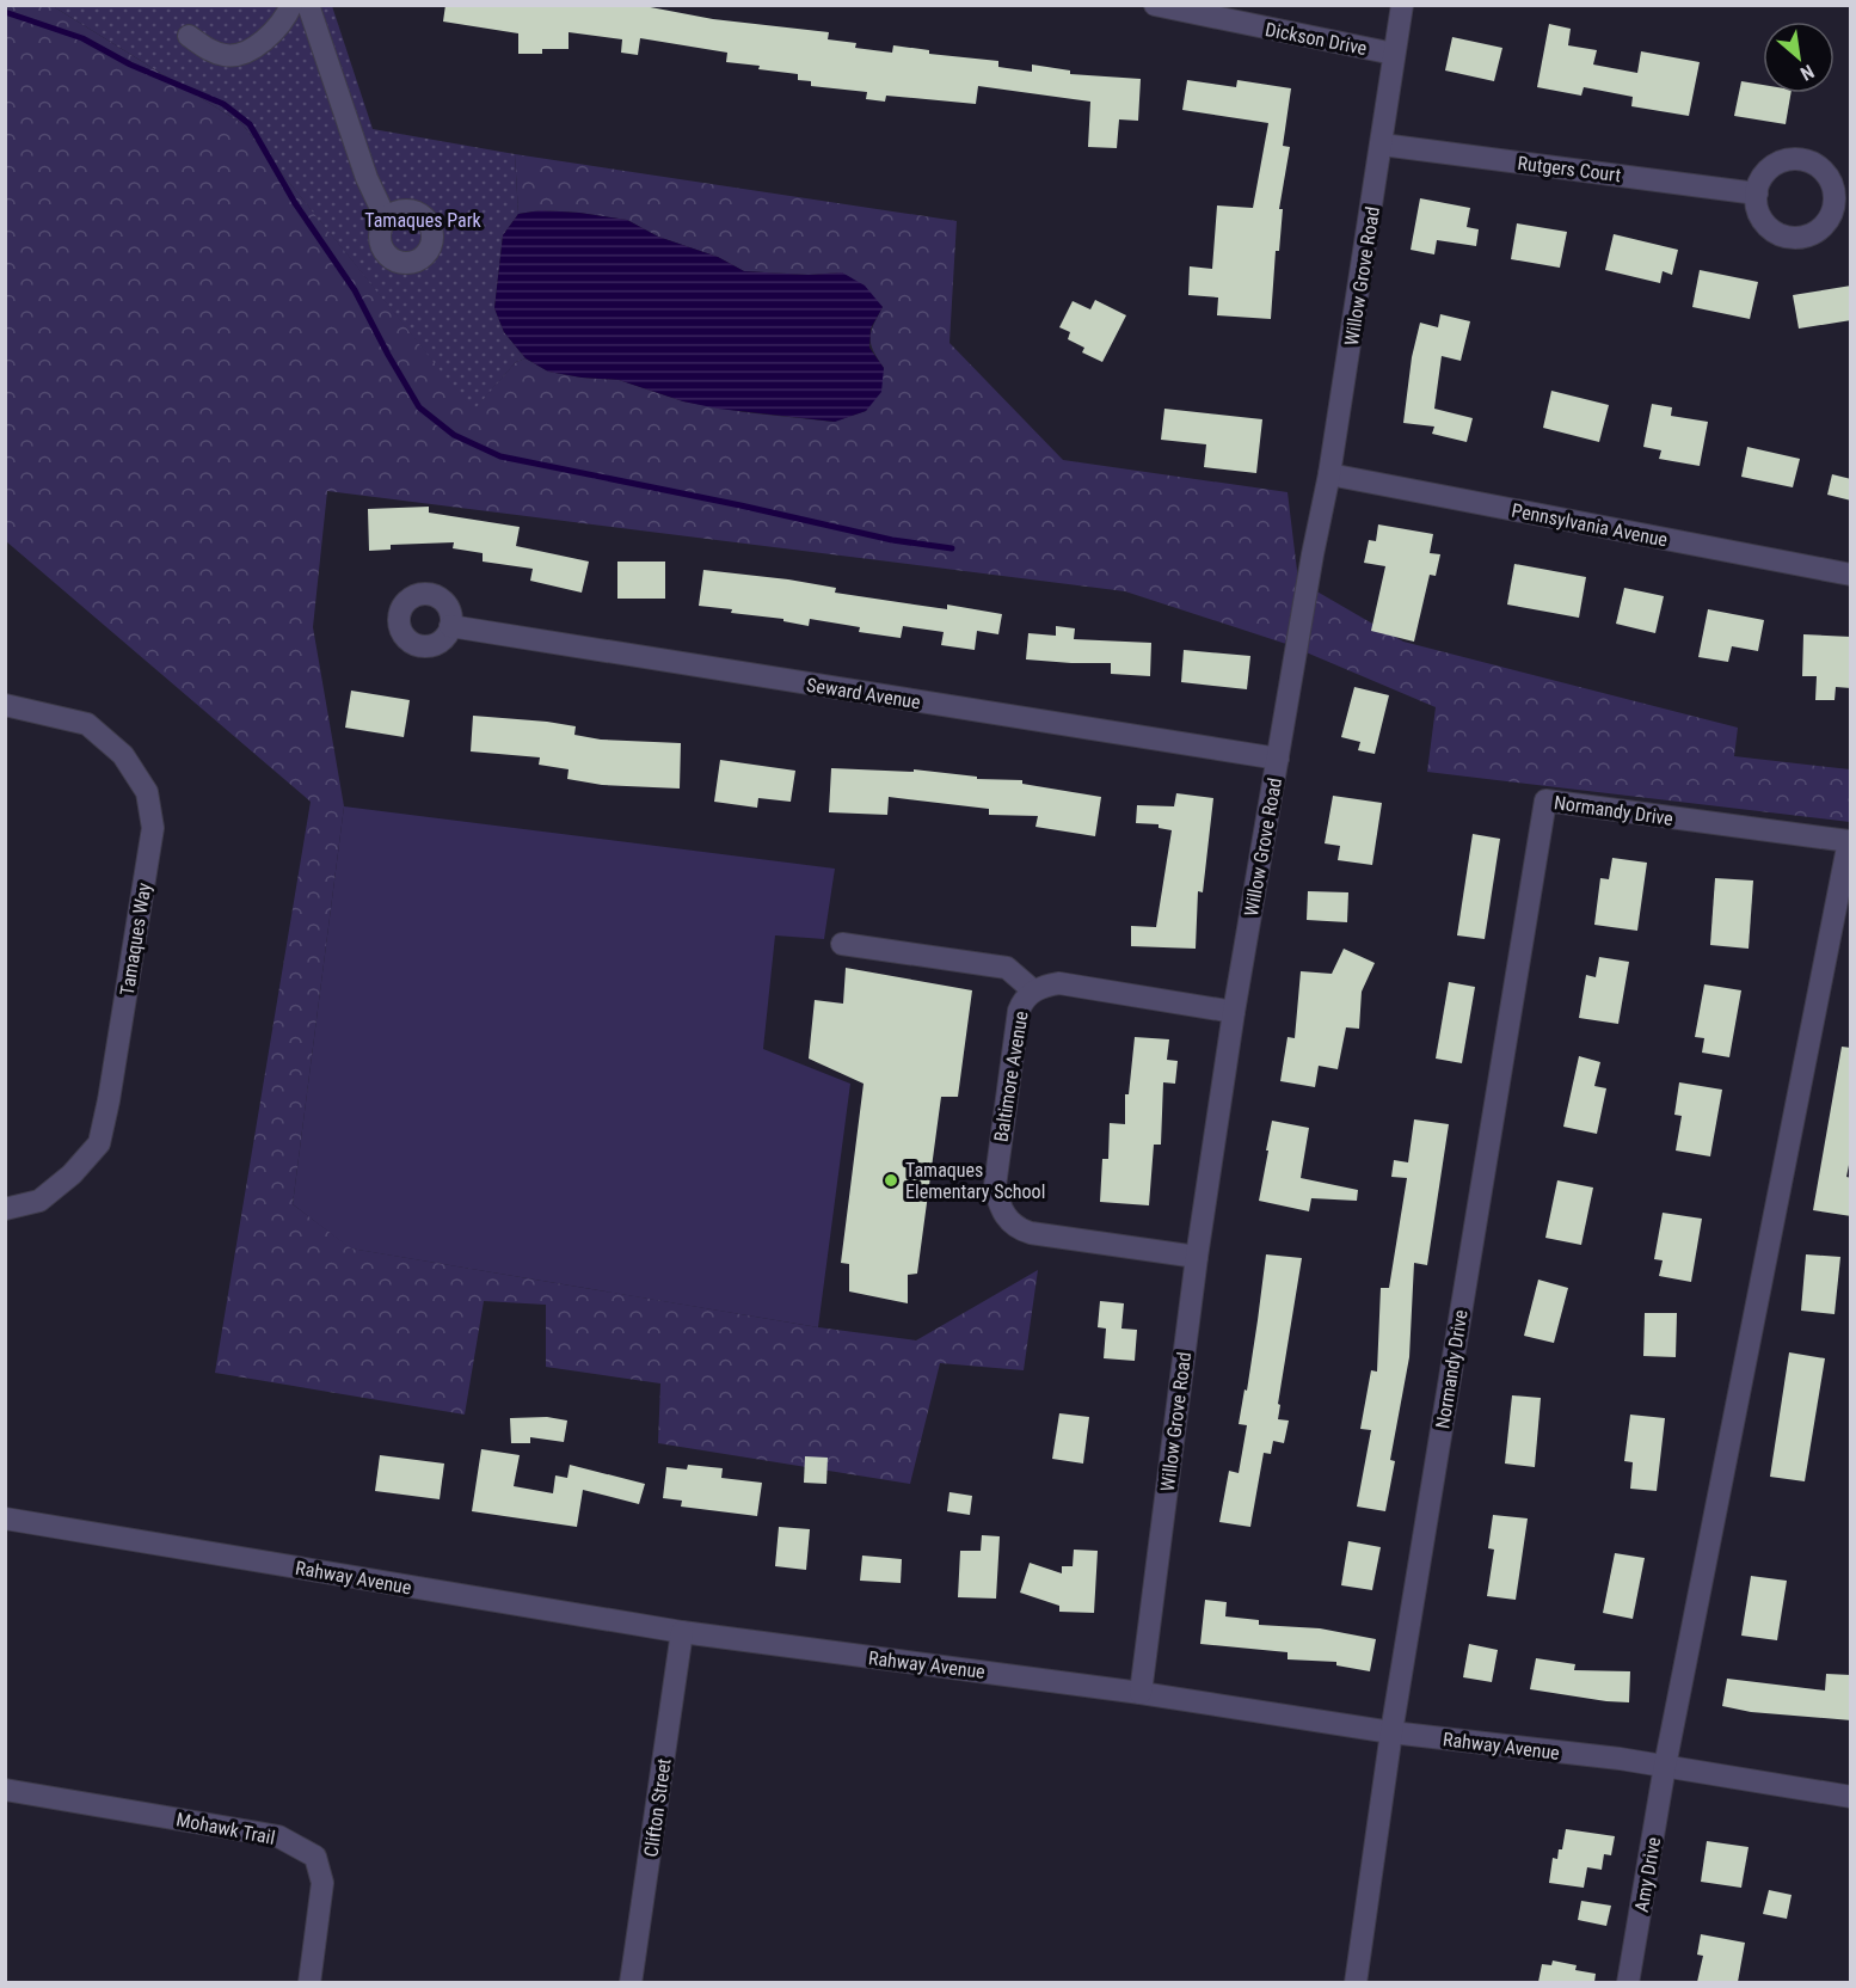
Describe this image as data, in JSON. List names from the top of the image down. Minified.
{"streets":{"street":["Dickson Drive","Rutgers Court","Willow Grove Road","Pennsylvania Avenue","Seward Avenue","Normandy Drive","Tamaques Way","Baltimore Avenue","Rahway Avenue","Clifton Street","Mohawk Trail","Amy Drive"]},"crossings":[["Dickson Drive","Willow Grove Road"],["Rutgers Court","Willow Grove Road"],["Willow Grove Road","Pennsylvania Avenue"],["Willow Grove Road","Seward Avenue"],["Willow Grove Road","Baltimore Avenue"],["Willow Grove Road","Rahway Avenue"],["Normandy Drive","Rahway Avenue"],["Normandy Drive","Amy Drive"],["Rahway Avenue","Clifton Street"],["Rahway Avenue","Amy Drive"]],"parks":["Tamaques Park"],"places":["Tamaques Elementary School"],"north":"bottom right"}
